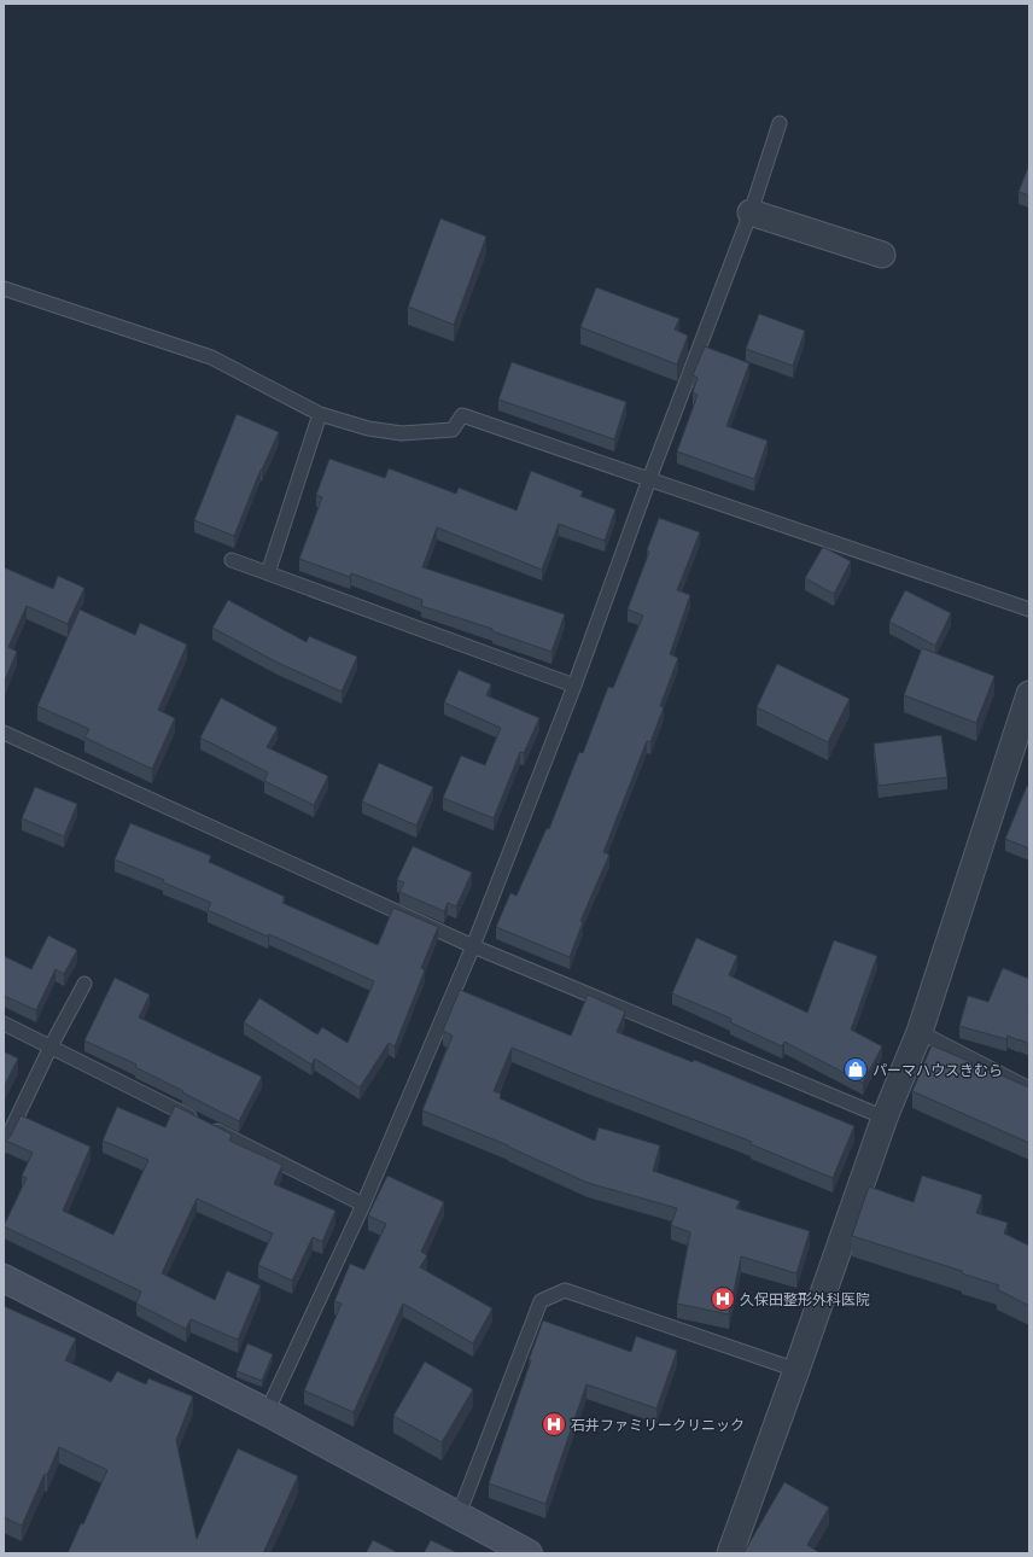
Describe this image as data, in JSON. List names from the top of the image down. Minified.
{"places":{"shop":["パーマハウスきむら"],"hospital":["久保田整形外科医院","石井ファミリークリニック"]}}
